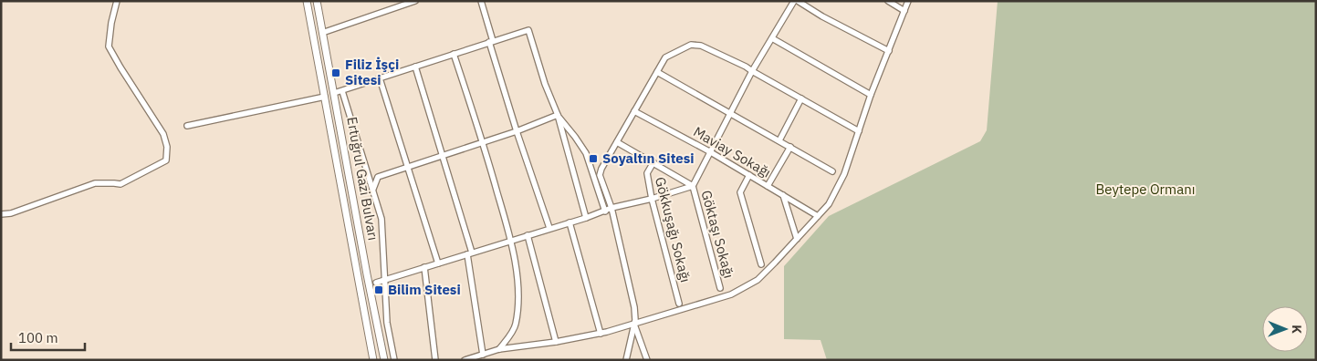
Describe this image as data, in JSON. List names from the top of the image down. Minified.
{"streets":{"main road":["Ertuğrul Gazi Bulvarı"],"street":["Maviay Sokağı","Gökkuşağı Sokağı","Göktaşı Sokağı"]},"parks":["Beytepe Ormanı"],"places":{"transit":["Filiz İşçi Sitesi","Soyaltın Sitesi","Bilim Sitesi"]},"scale_bar":"100 m","north":"right"}
